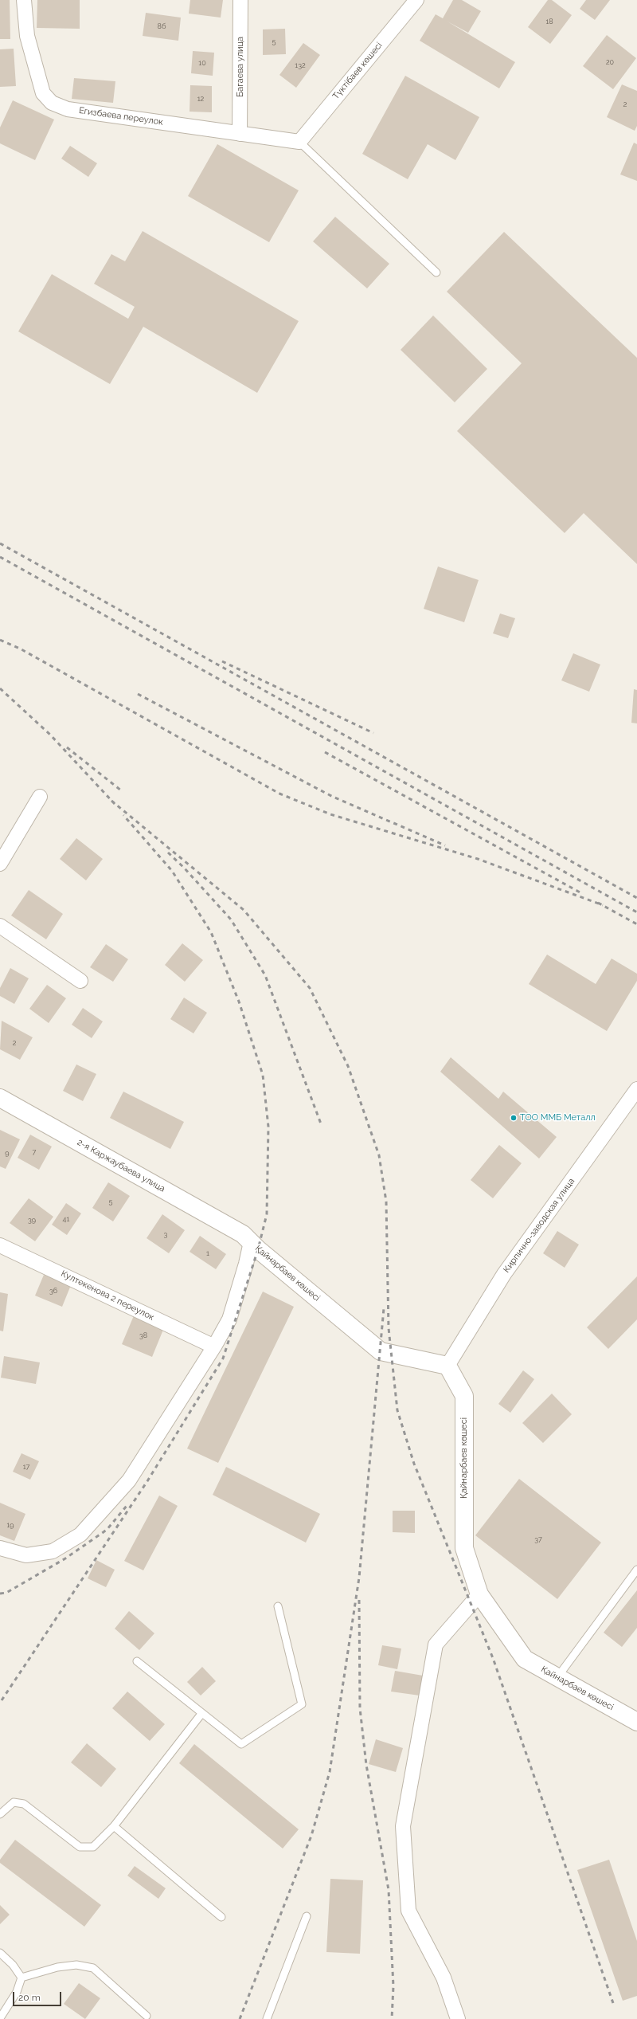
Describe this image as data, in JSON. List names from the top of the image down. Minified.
{"streets":{"street":["Багаева улица","Түктібаев көшесі","Егизбаева переулок","2-я Каржаубаева улица","Кирпично-заводская улица","Қайнарбаев көшесі","Култекенова 2 переулок"]},"crossings":[["Багаева улица","Егизбаева переулок"],["Түктібаев көшесі","Егизбаева переулок"],["2-я Каржаубаева улица","Қайнарбаев көшесі"],["Кирпично-заводская улица","Қайнарбаев көшесі"]],"places":["ТОО ММБ Металл"],"house_numbers":["18","8б","5","20","10","132","12","2","2","7","9","5","41","39","3","1","36","38","17","19","37"],"scale_bar":"20 m"}
